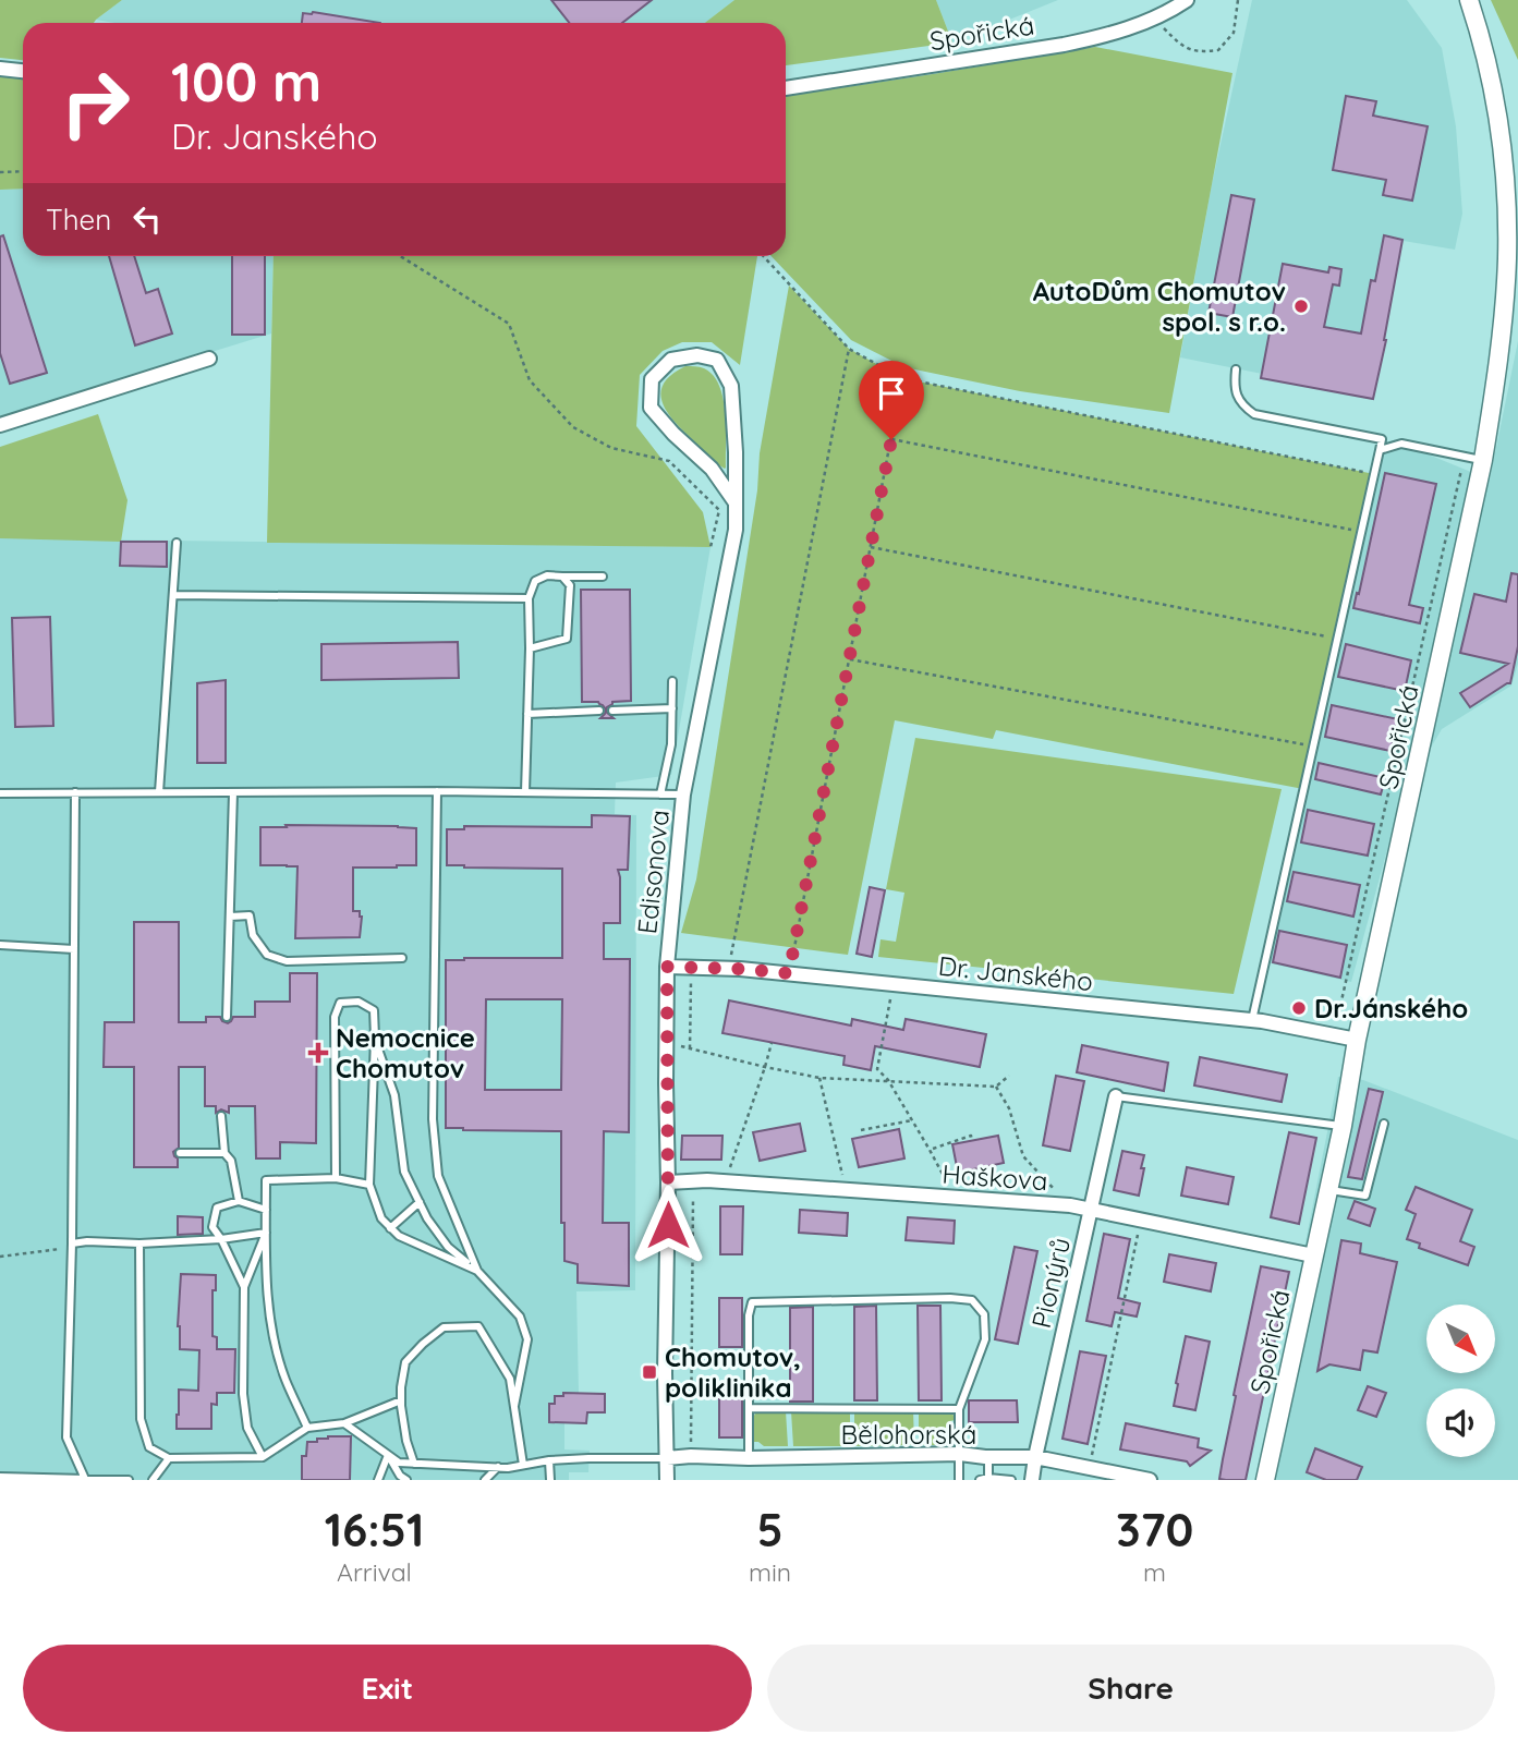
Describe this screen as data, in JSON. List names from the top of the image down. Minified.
{"streets":{"street":["Spořická","Edisonova","Dr. Janského","Haškova","Pionýrů","Bělohorská"]},"crossings":[["Spořická","Dr. Janského"],["Spořická","Haškova"],["Edisonova","Dr. Janského"],["Edisonova","Haškova"],["Edisonova","Bělohorská"],["Haškova","Pionýrů"],["Pionýrů","Bělohorská"]],"places":{"other":["AutoDům Chomutov spol. s r.o.","Dr.Jánského"],"health":["Nemocnice Chomutov"],"transit":["Chomutov, poliklinika"]},"north":"bottom right","page":{"turn":["100 m","Dr. Janského"],"then":"Then","eta":["16:51","Arrival","5","min","370","m"],"buttons":["Exit","Share"]}}
